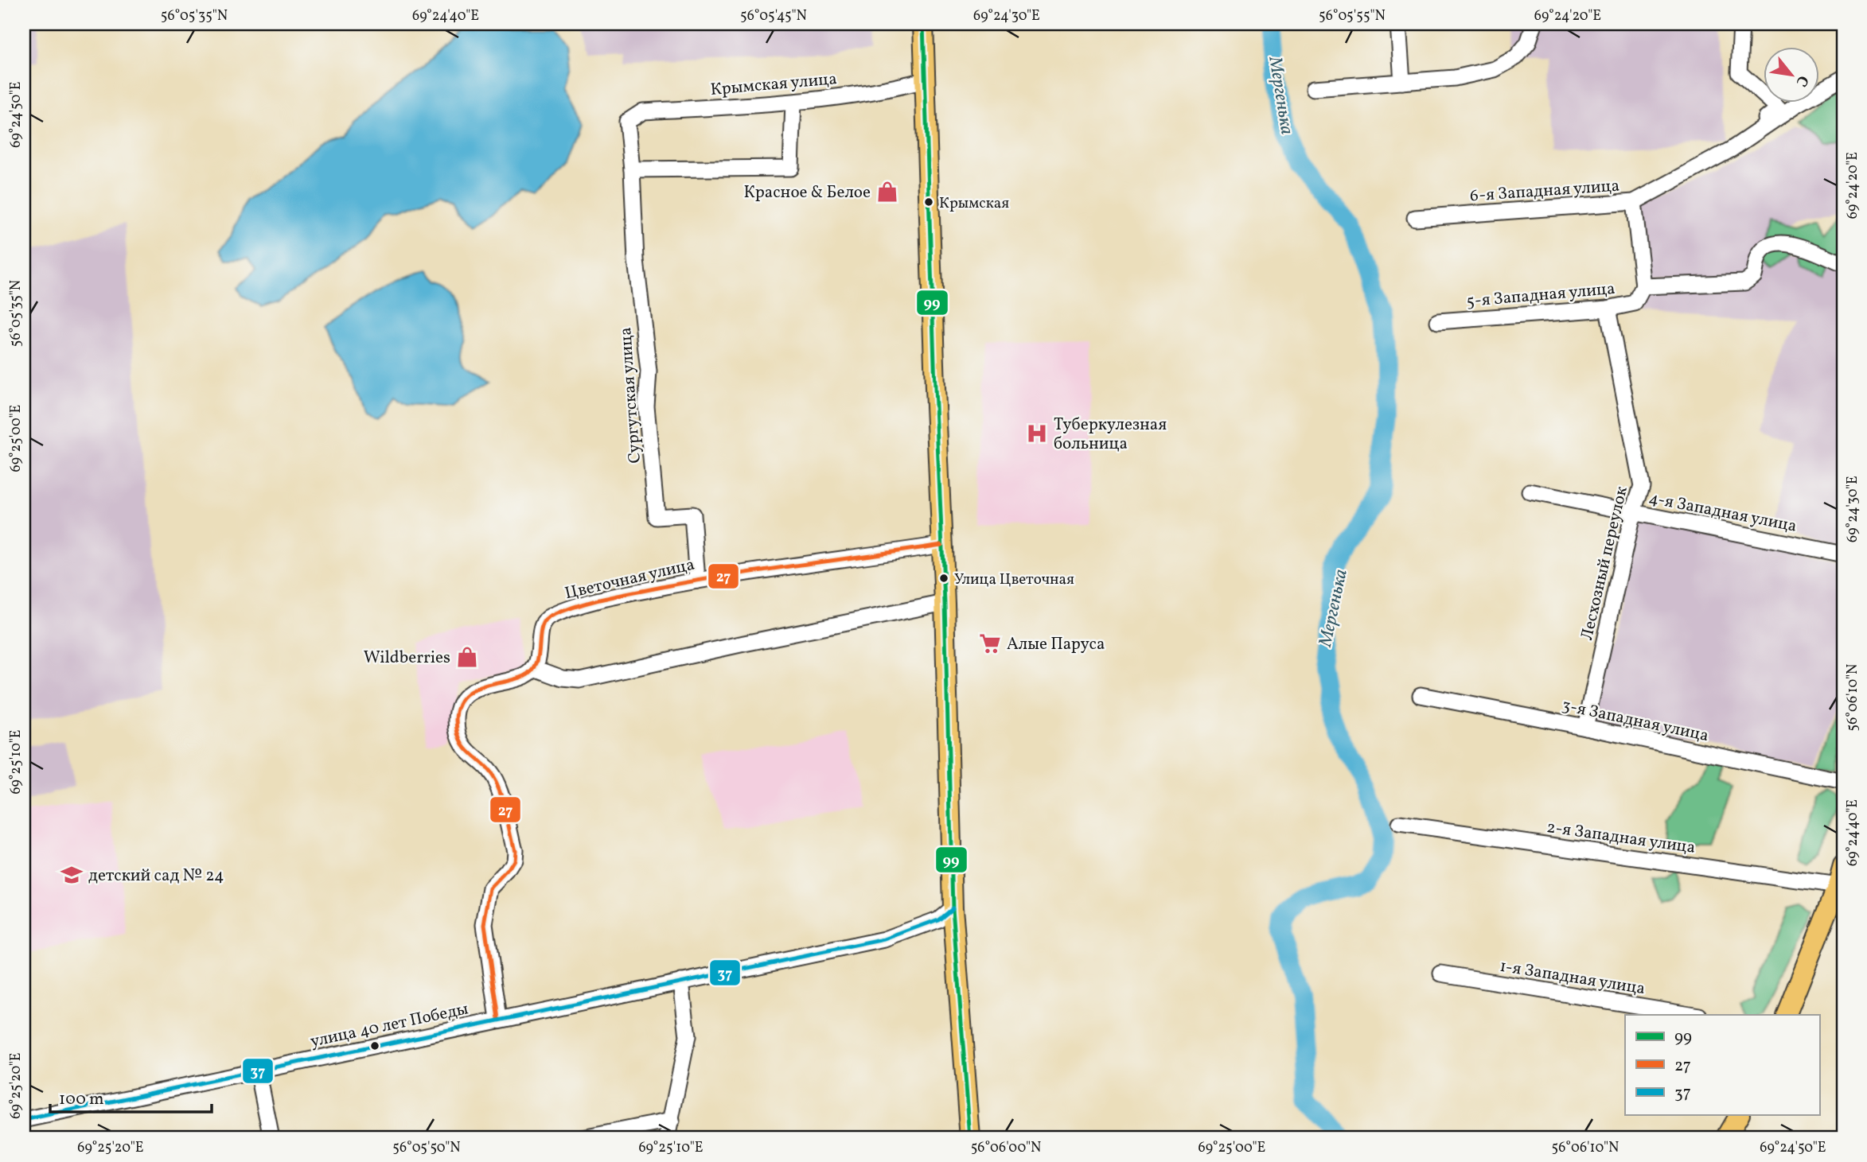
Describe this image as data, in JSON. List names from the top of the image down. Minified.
{"streets":{"street":["Крымская улица","6-я Западная улица","5-я Западная улица","Сургутская улица","4-я Западная улица","Лесхозный переулок","Цветочная улица","3-я Западная улица","2-я Западная улица","1-я Западная улица","улица 40 лет Победы"]},"crossings":[["Крымская улица","Сургутская улица"],["5-я Западная улица","Лесхозный переулок"],["Сургутская улица","Цветочная улица"],["4-я Западная улица","Лесхозный переулок"],["Лесхозный переулок","3-я Западная улица"]],"water":["Мергенька"],"places":{"shop":["Красное & Белое","Wildberries"],"other":["Крымская","Улица Цветочная"],"hospital":["Туберкулезная больница"],"supermarket":["Алые Паруса"],"school or university":["детский сад № 24"]},"lines":["transit line 99","transit line 27","transit line 37"],"legend":["99","27","37"],"scale_bar":"100 m","north":"bottom right","coordinates":["56°05'35\"N","69°24'40\"E","56°05'45\"N","69°24'30\"E","56°05'55\"N","69°24'20\"E","69°24'50\"E","69°25'00\"E","56°06'10\"N","69°25'10\"E","69°25'20\"E","56°05'50\"N","56°06'00\"N"]}
